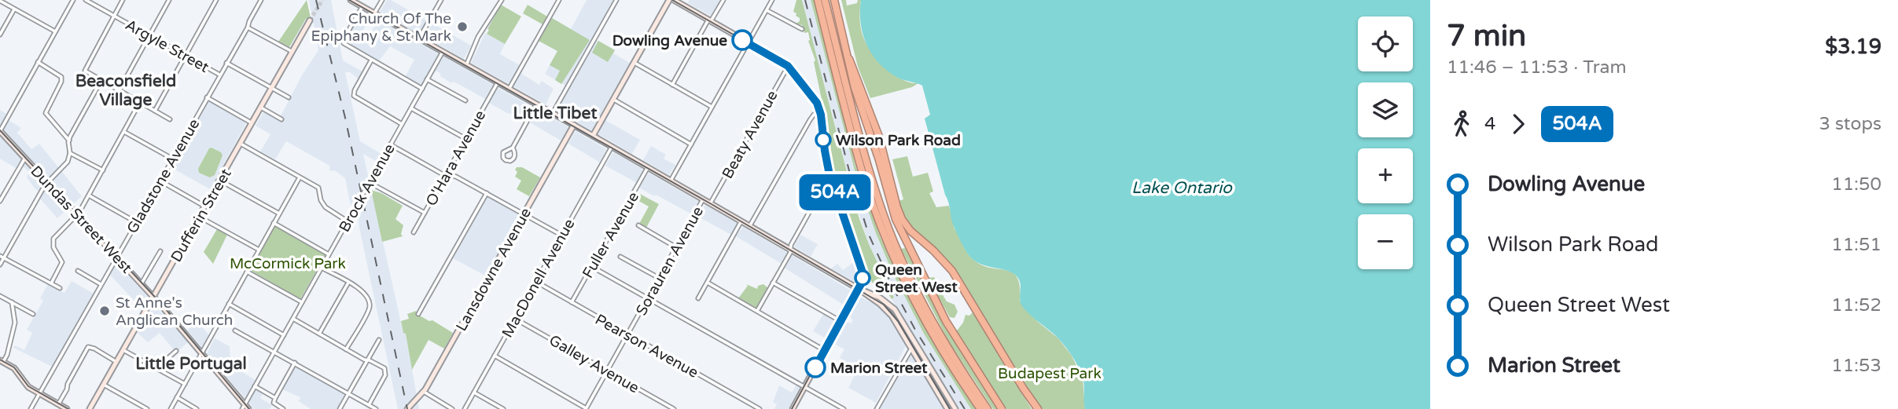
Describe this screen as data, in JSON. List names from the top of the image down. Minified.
{"streets":{"main road":["Dufferin Street","Dundas Street West","Lansdowne Avenue"],"street":["Argyle Street","Beaty Avenue","O'Hara Avenue","Gladstone Avenue","Brock Avenue","Fuller Avenue","Sorauren Avenue","MacDonell Avenue","Pearson Avenue","Galley Avenue"]},"crossings":[["Argyle Street","Gladstone Avenue"],["Gladstone Avenue","Dundas Street West"],["Brock Avenue","Dundas Street West"],["Dufferin Street","Dundas Street West"],["Fuller Avenue","Pearson Avenue"],["Sorauren Avenue","Pearson Avenue"],["Sorauren Avenue","Galley Avenue"],["MacDonell Avenue","Pearson Avenue"],["MacDonell Avenue","Galley Avenue"]],"districts":["Beaconsfield Village","Little Tibet","Little Portugal"],"water":["Lake Ontario"],"parks":["McCormick Park","Budapest Park"],"places":["Church Of The Epiphany & St Mark","Dowling Avenue","Wilson Park Road","Queen Street West","St Anne's Anglican Church","Marion Street"],"lines":["tram line 504A"],"page":{"on_map":"504A","heading":["7 min","11:46 – 11:53 · Tram","$3.19"],"map_buttons":["+","−"],"legs":["4","504A","3 stops"],"list":[{"name":"Dowling Avenue","value":"11:50"},{"name":"Wilson Park Road","value":"11:51"},{"name":"Queen Street West","value":"11:52"},{"name":"Marion Street","value":"11:53"}]}}
